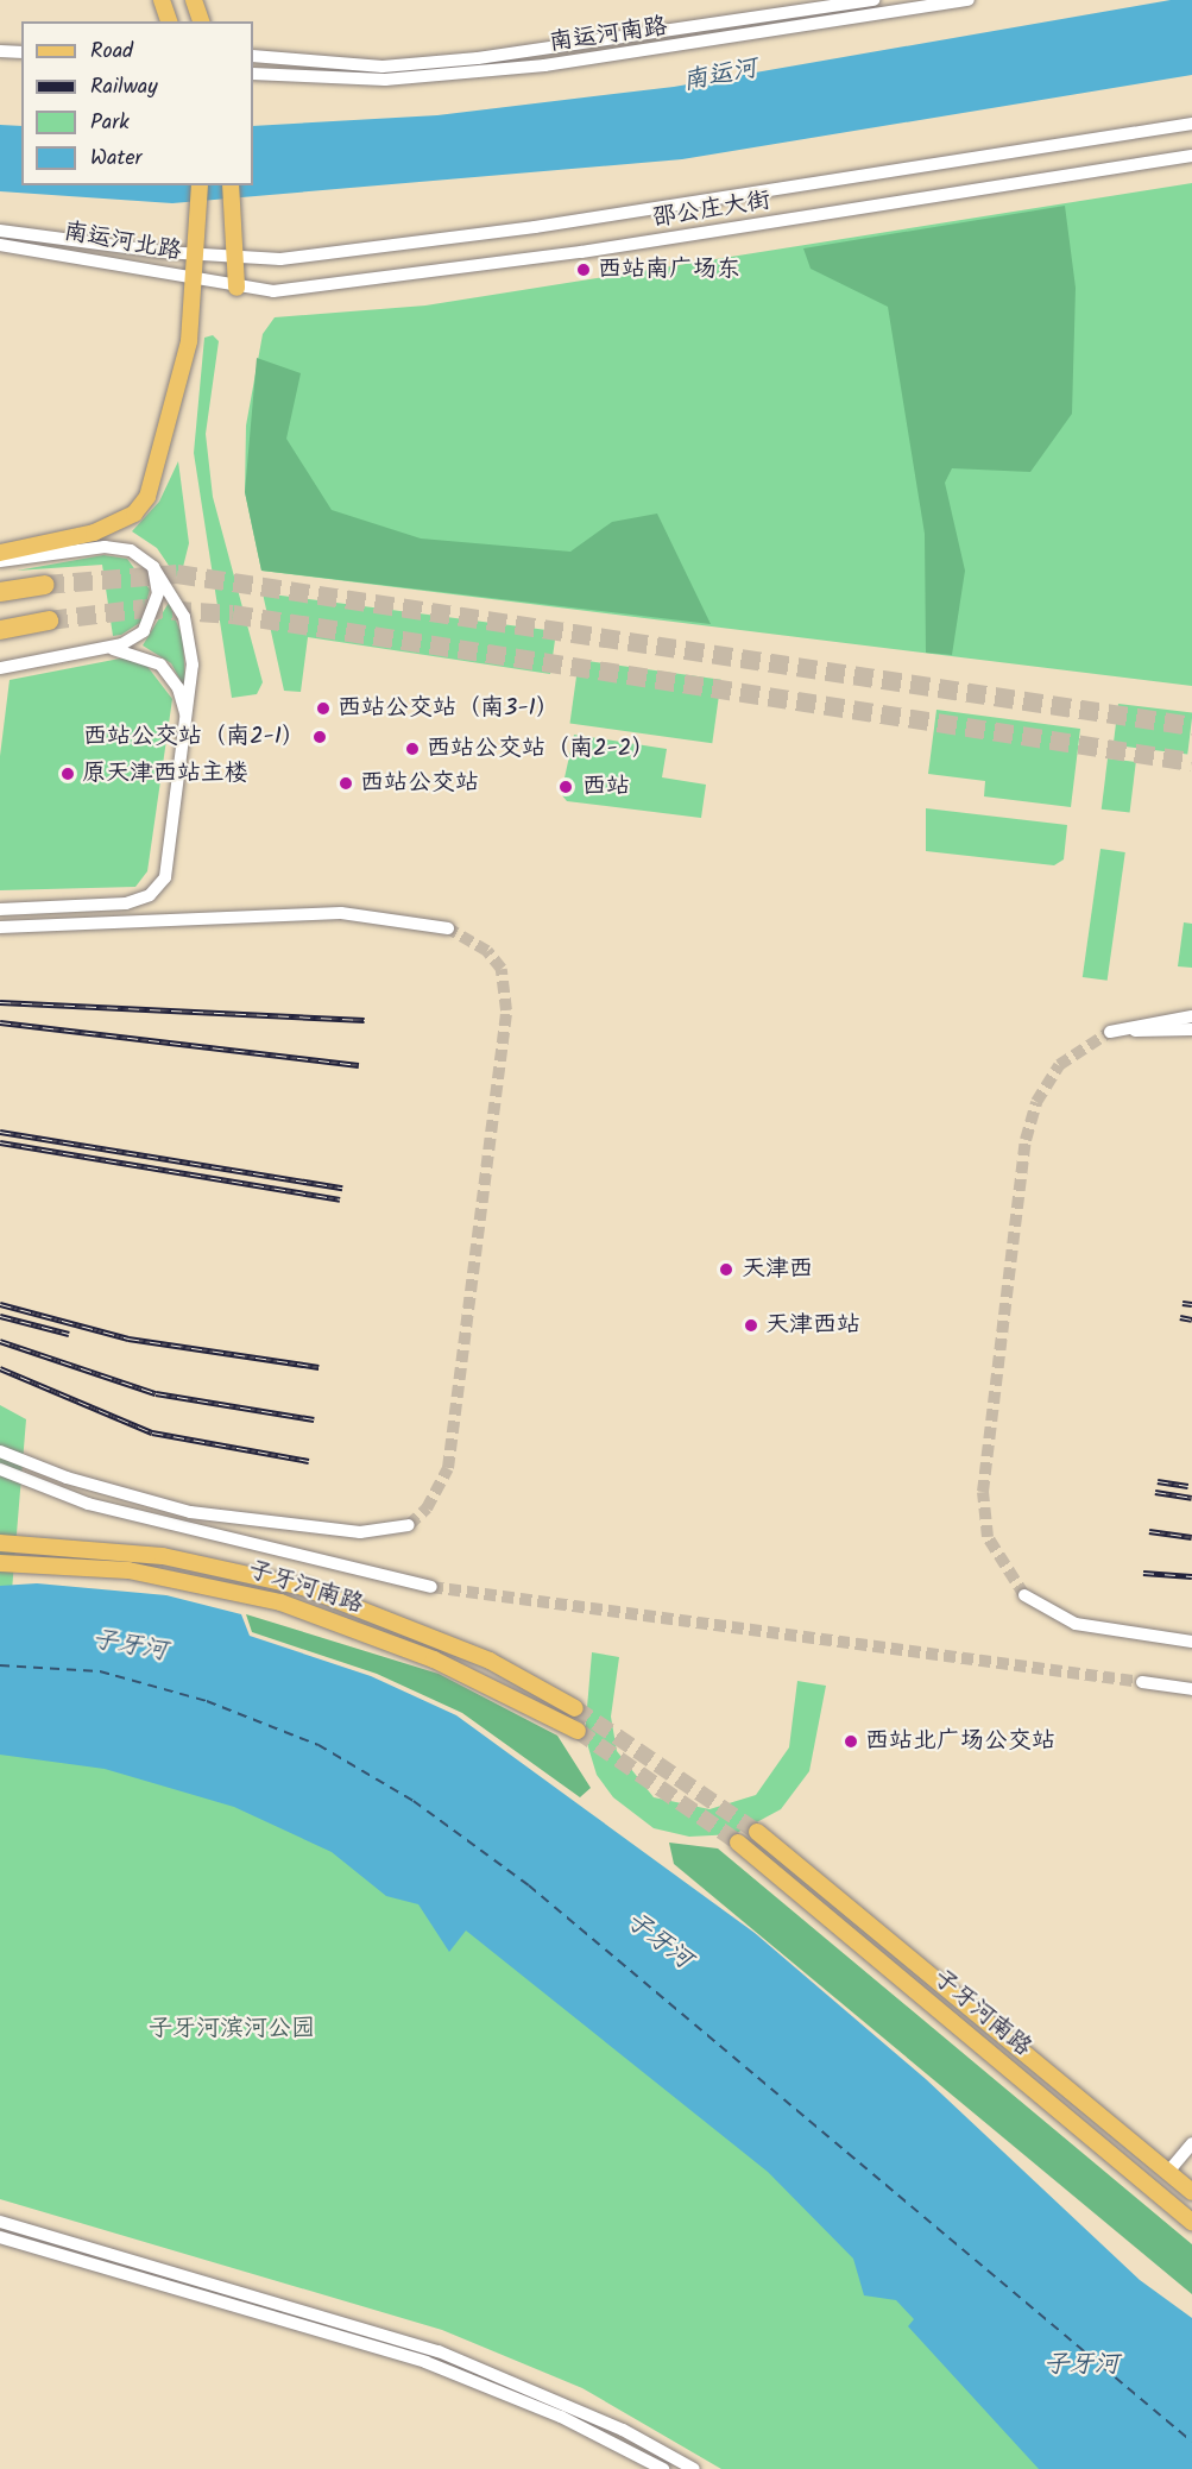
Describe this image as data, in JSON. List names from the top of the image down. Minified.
{"streets":{"main road":["子牙河南路"],"street":["南运河南路","邵公庄大街","南运河北路"]},"crossings":[["邵公庄大街","南运河北路"]],"water":["南运河","子牙河"],"parks":["子牙河滨河公园"],"places":["西站南广场东","西站公交站（南3-1）","西站公交站（南2-1）","西站公交站（南2-2）","原天津西站主楼","西站公交站","西站","天津西","天津西站","西站北广场公交站"],"legend":["Road","Railway","Park","Water"]}
